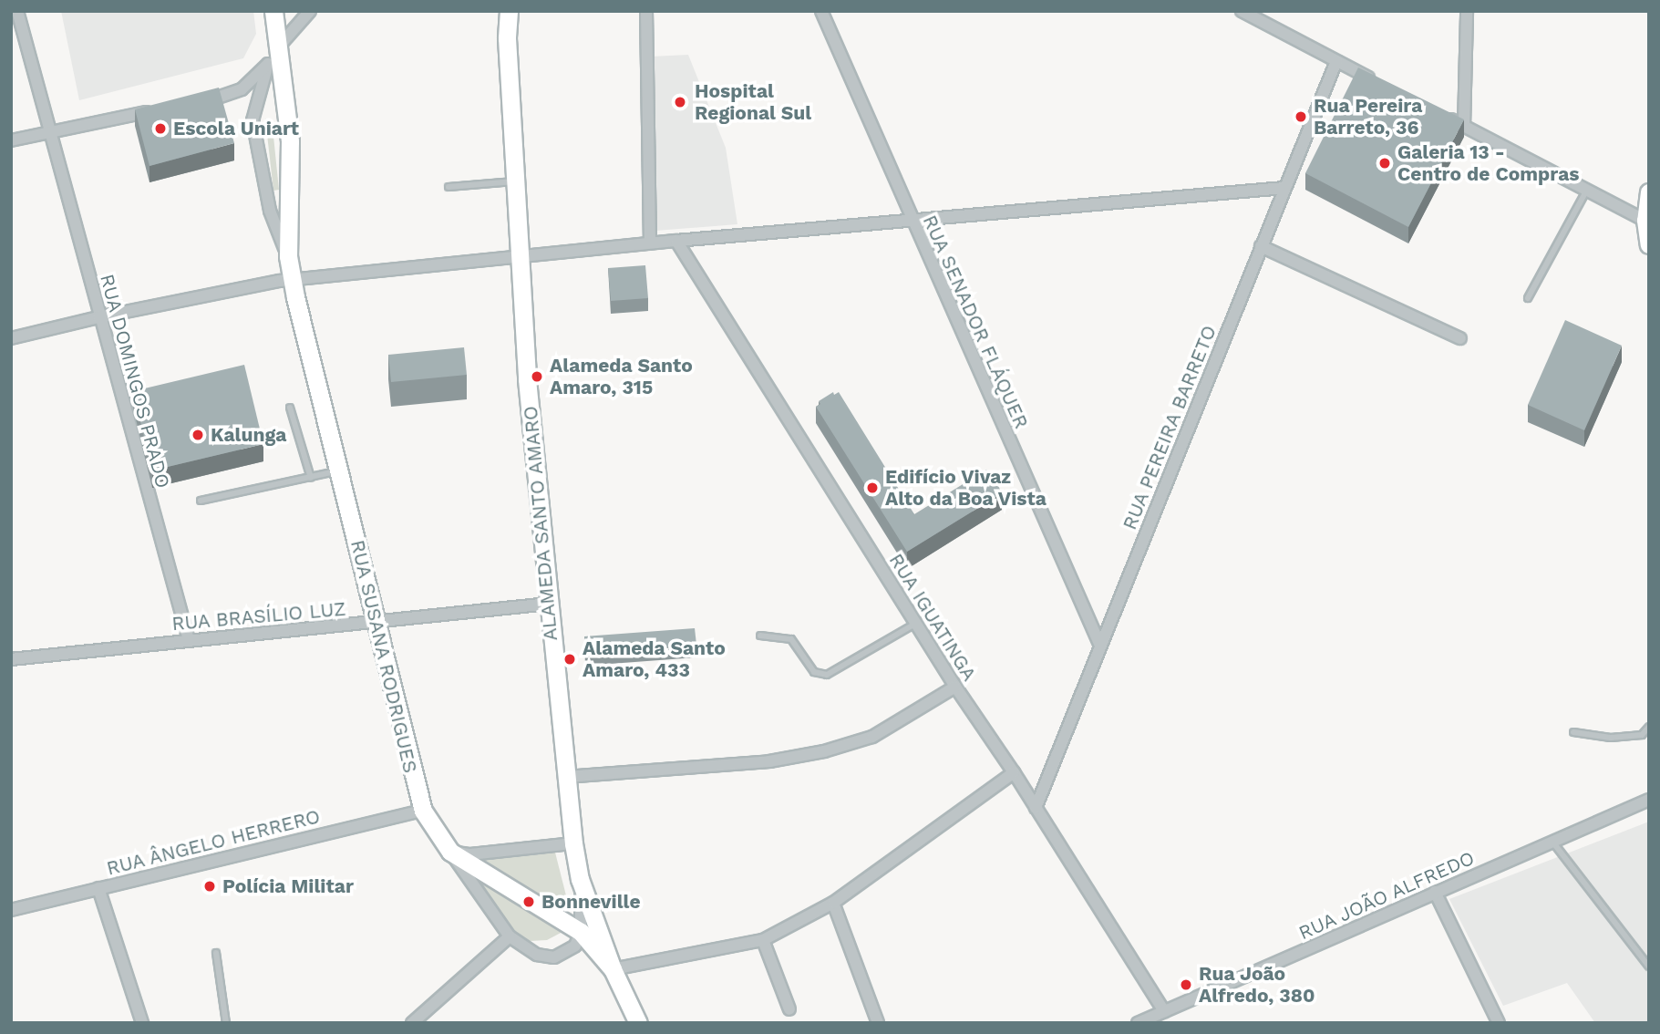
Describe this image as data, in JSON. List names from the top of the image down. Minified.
{"streets":{"main road":["ALAMEDA SANTO AMARO","RUA SUSANA RODRIGUES"],"street":["RUA SENADOR FLÁQUER","RUA DOMINGOS PRADO","RUA PEREIRA BARRETO","RUA BRASÍLIO LUZ","RUA IGUATINGA","RUA ÂNGELO HERRERO","RUA JOÃO ALFREDO"]},"crossings":[["RUA SENADOR FLÁQUER","RUA PEREIRA BARRETO"],["RUA DOMINGOS PRADO","RUA BRASÍLIO LUZ"],["RUA PEREIRA BARRETO","RUA IGUATINGA"],["ALAMEDA SANTO AMARO","RUA BRASÍLIO LUZ"],["ALAMEDA SANTO AMARO","RUA SUSANA RODRIGUES"],["RUA BRASÍLIO LUZ","RUA SUSANA RODRIGUES"],["RUA IGUATINGA","RUA JOÃO ALFREDO"],["RUA SUSANA RODRIGUES","RUA ÂNGELO HERRERO"]],"places":["Hospital Regional Sul","Rua Pereira Barreto, 36","Escola Uniart","Galeria 13 - Centro de Compras","Alameda Santo Amaro, 315","Kalunga","Edifício Vivaz Alto da Boa Vista","Alameda Santo Amaro, 433","Polícia Militar","Bonneville","Rua João Alfredo, 380"]}
